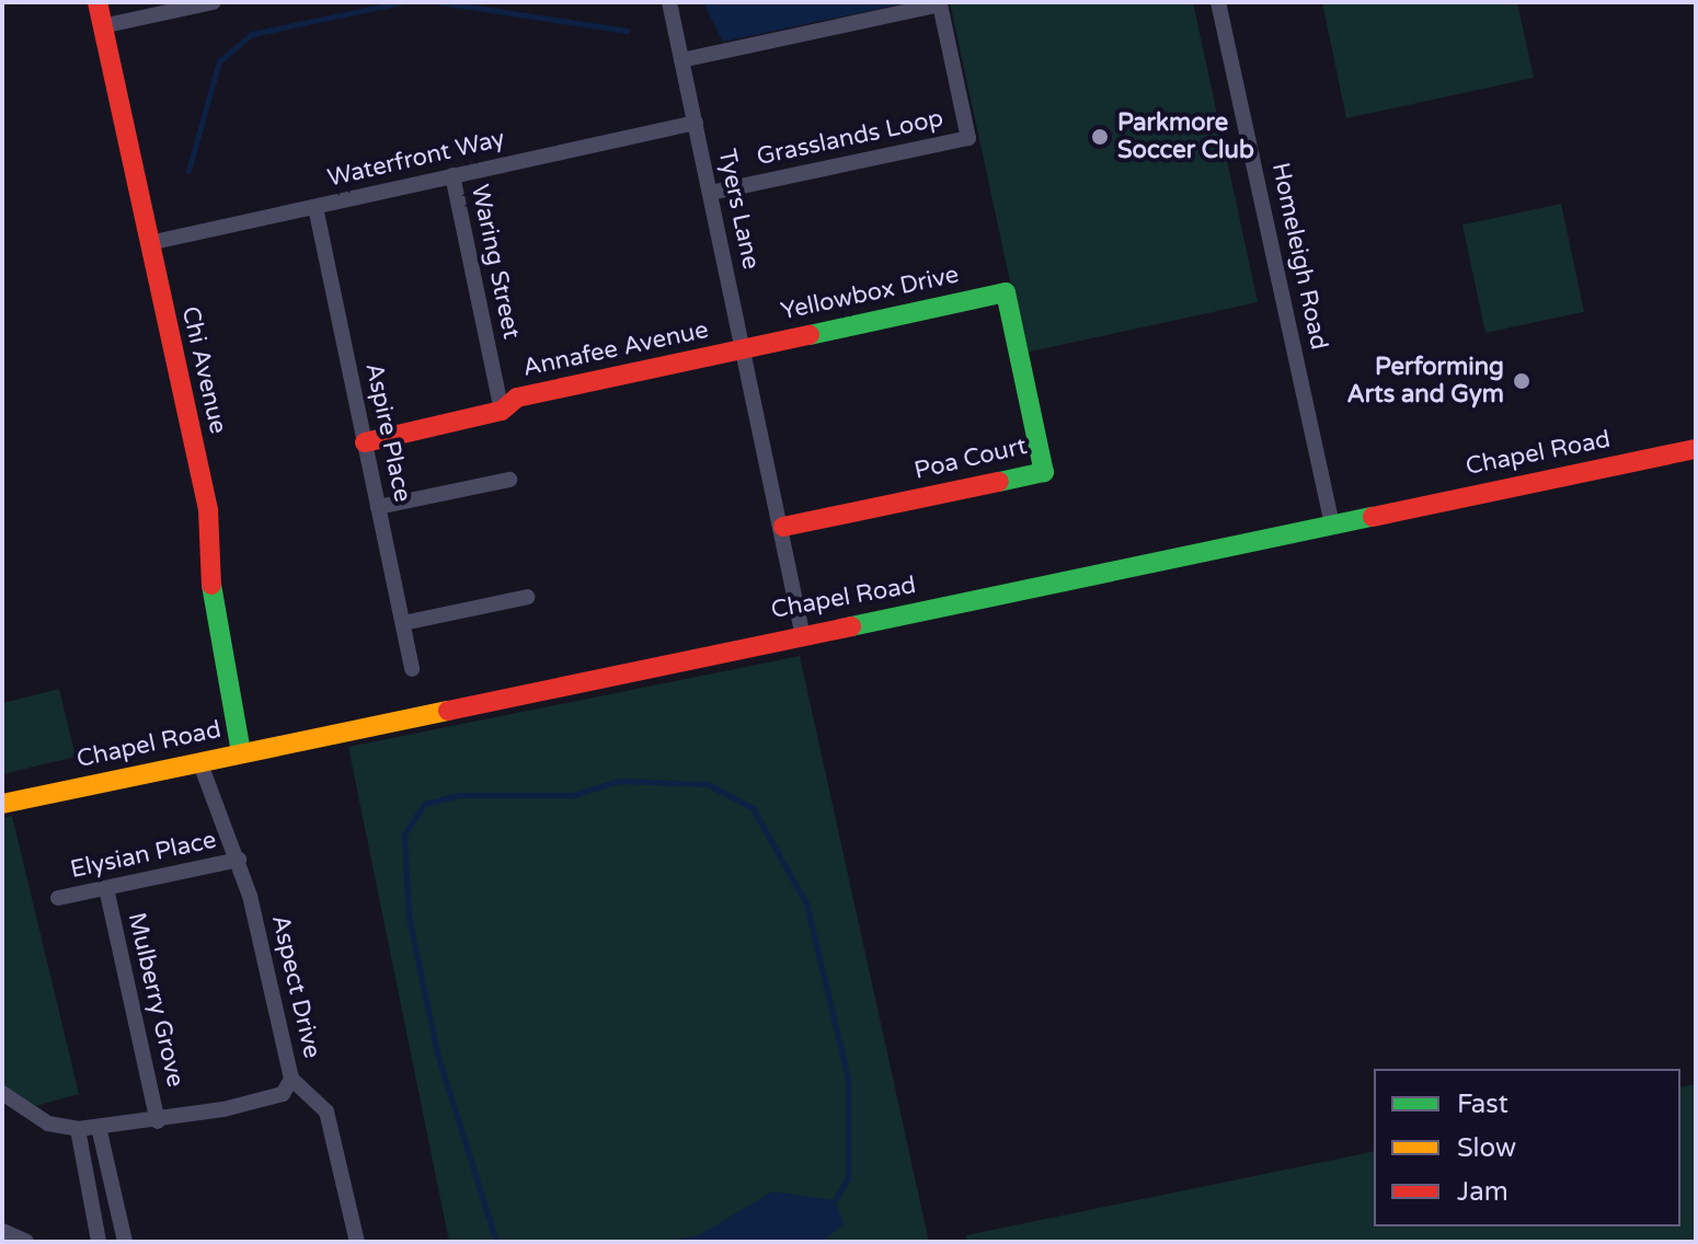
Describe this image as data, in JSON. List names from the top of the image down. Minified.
{"streets":{"street":["Grasslands Loop","Waterfront Way","Tyers Lane","Homeleigh Road","Waring Street","Yellowbox Drive","Annafee Avenue","Chi Avenue","Aspire Place","Chapel Road","Poa Court","Elysian Place","Aspect Drive","Mulberry Grove"]},"crossings":[["Grasslands Loop","Tyers Lane"],["Waterfront Way","Tyers Lane"],["Waterfront Way","Waring Street"],["Waterfront Way","Chi Avenue"],["Waterfront Way","Aspire Place"],["Tyers Lane","Yellowbox Drive"],["Tyers Lane","Annafee Avenue"],["Tyers Lane","Chapel Road"],["Tyers Lane","Poa Court"],["Homeleigh Road","Chapel Road"],["Waring Street","Annafee Avenue"],["Yellowbox Drive","Annafee Avenue"],["Yellowbox Drive","Poa Court"],["Annafee Avenue","Aspire Place"],["Chi Avenue","Chapel Road"],["Chapel Road","Aspect Drive"],["Elysian Place","Aspect Drive"],["Elysian Place","Mulberry Grove"],["Aspect Drive","Mulberry Grove"]],"places":["Parkmore Soccer Club","Performing Arts and Gym"],"legend":["Fast","Slow","Jam"]}
